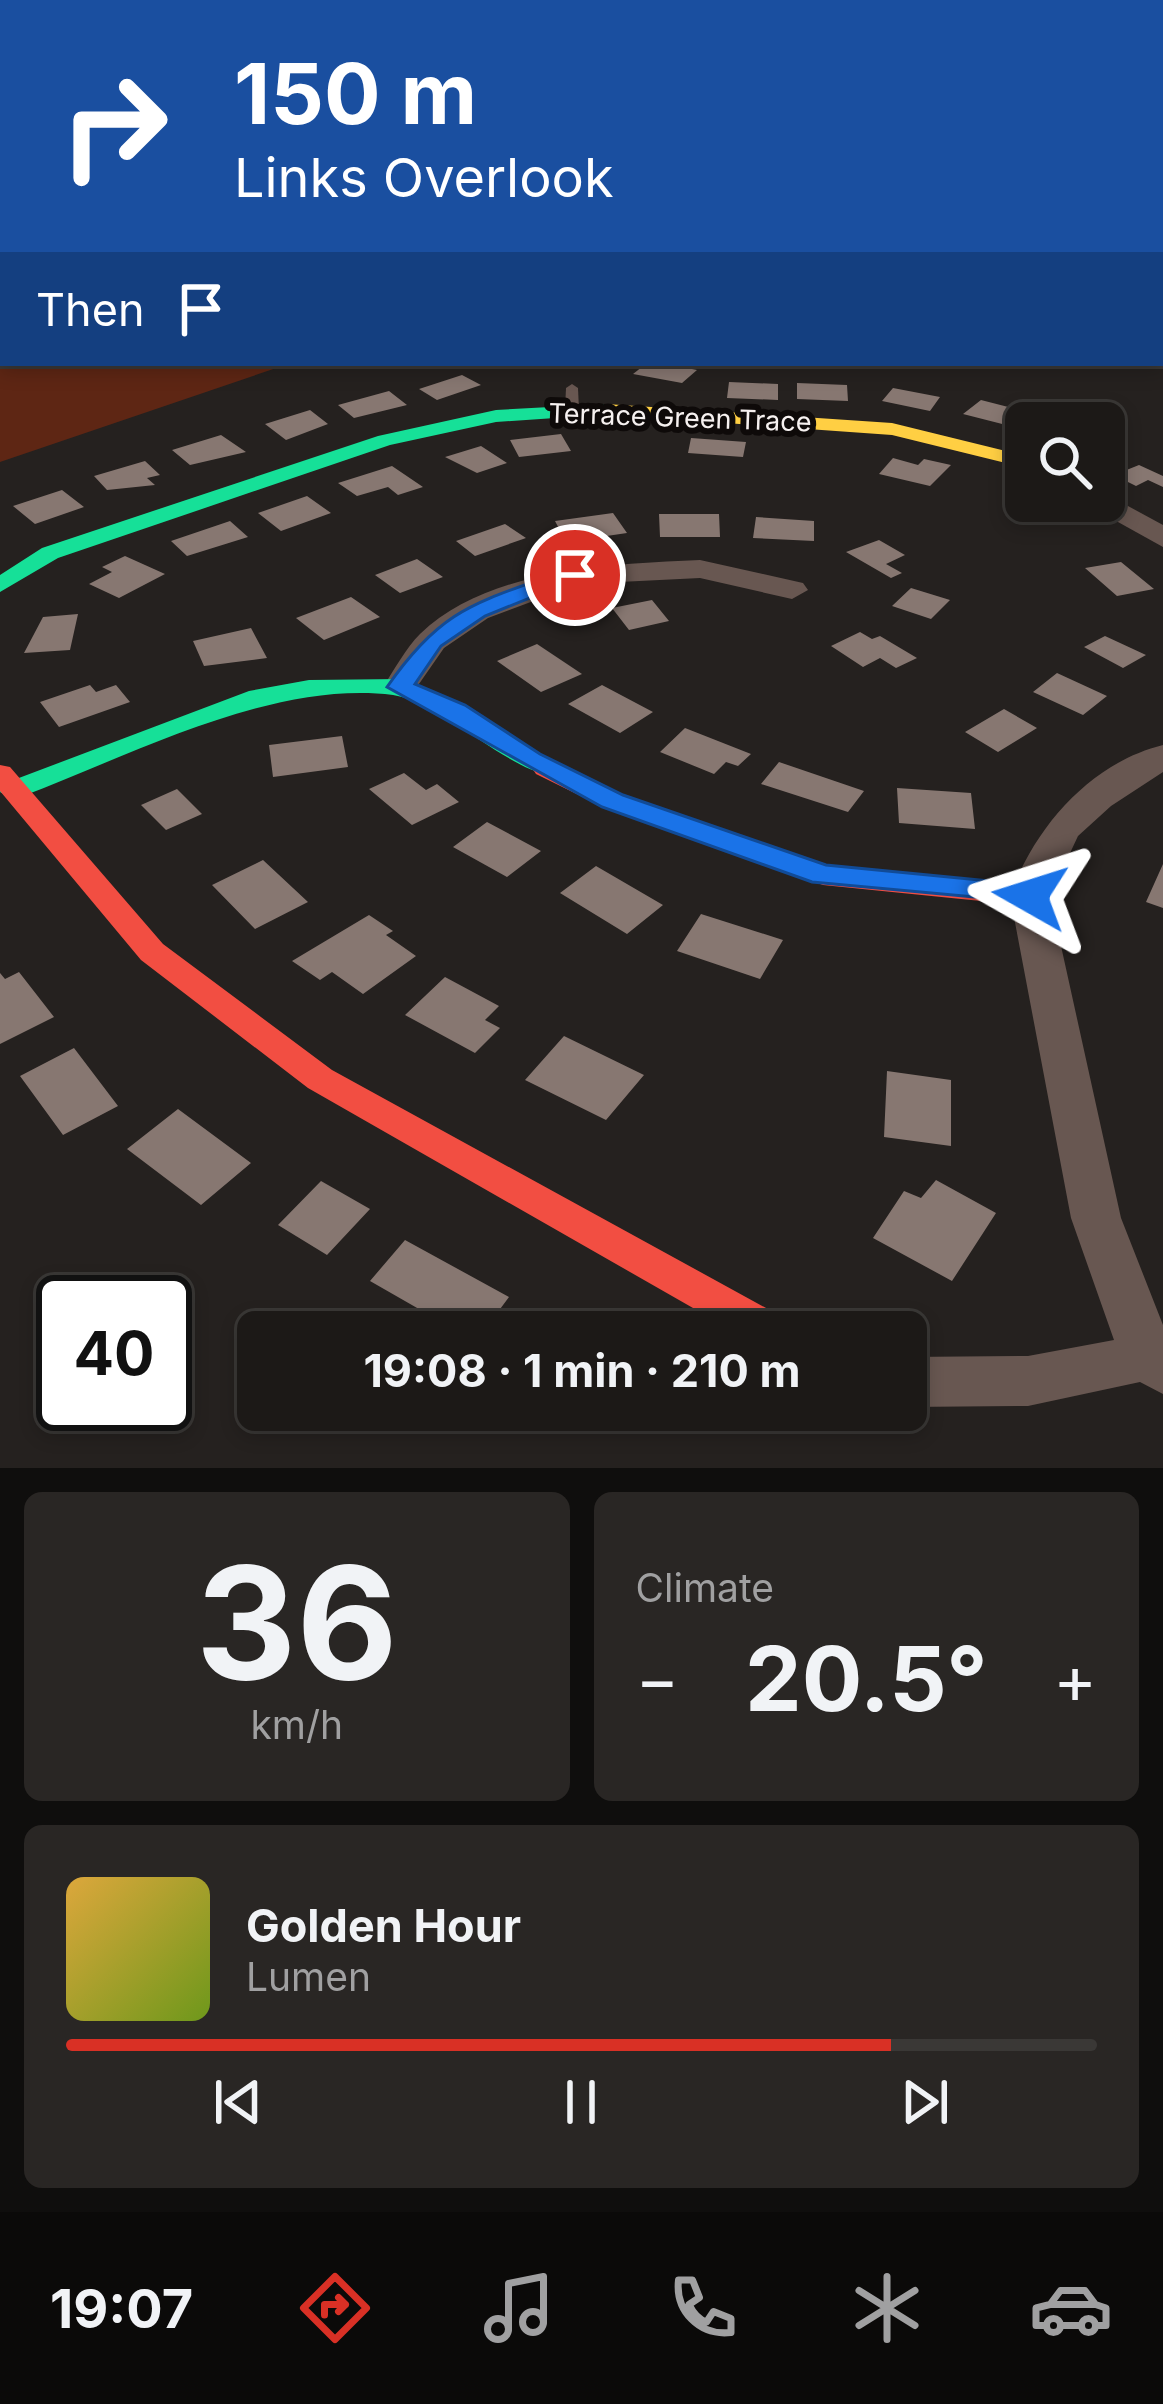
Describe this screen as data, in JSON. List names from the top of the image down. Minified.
{"streets":{"street":["Terrace Green Trace"]},"page":{"turn":["150 m","Links Overlook"],"then":"Then","limit":"40","trip":"19:08 · 1 min · 210 m","tile":[["36","km/h"],"Climate"],"heat":["−","20.5°","+"],"song":["Golden Hour","Lumen"],"tabs":"19:07"}}
